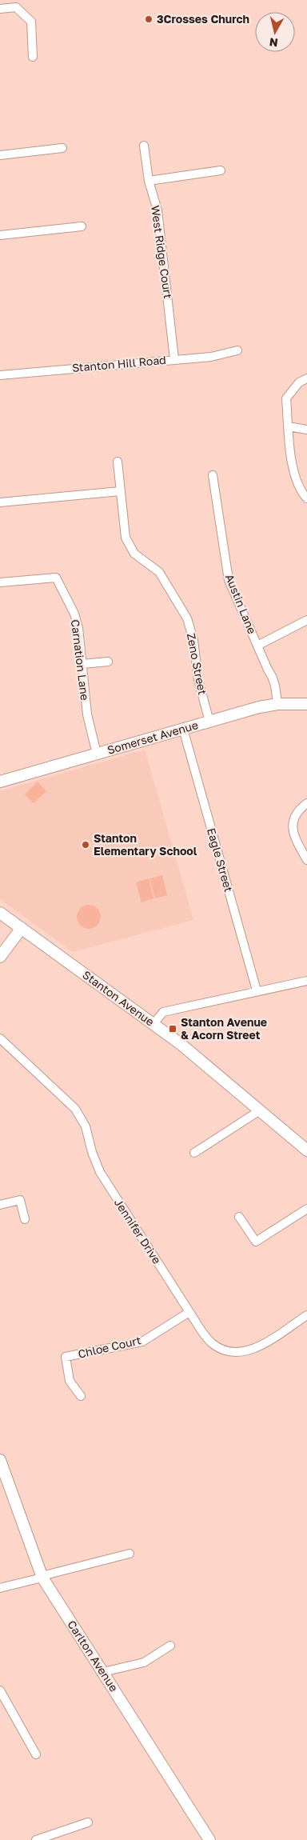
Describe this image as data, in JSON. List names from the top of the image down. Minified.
{"streets":{"street":["West Ridge Court","Stanton Hill Road","Austin Lane","Carnation Lane","Zeno Street","Somerset Avenue","Eagle Street","Stanton Avenue","Jennifer Drive","Chloe Court","Carlton Avenue"]},"crossings":[["West Ridge Court","Stanton Hill Road"],["Austin Lane","Somerset Avenue"],["Carnation Lane","Somerset Avenue"],["Zeno Street","Somerset Avenue"],["Somerset Avenue","Eagle Street"],["Jennifer Drive","Chloe Court"]],"places":{"other":["3Crosses Church","Stanton Elementary School"],"transit":["Stanton Avenue & Acorn Street"]},"north":"bottom"}
